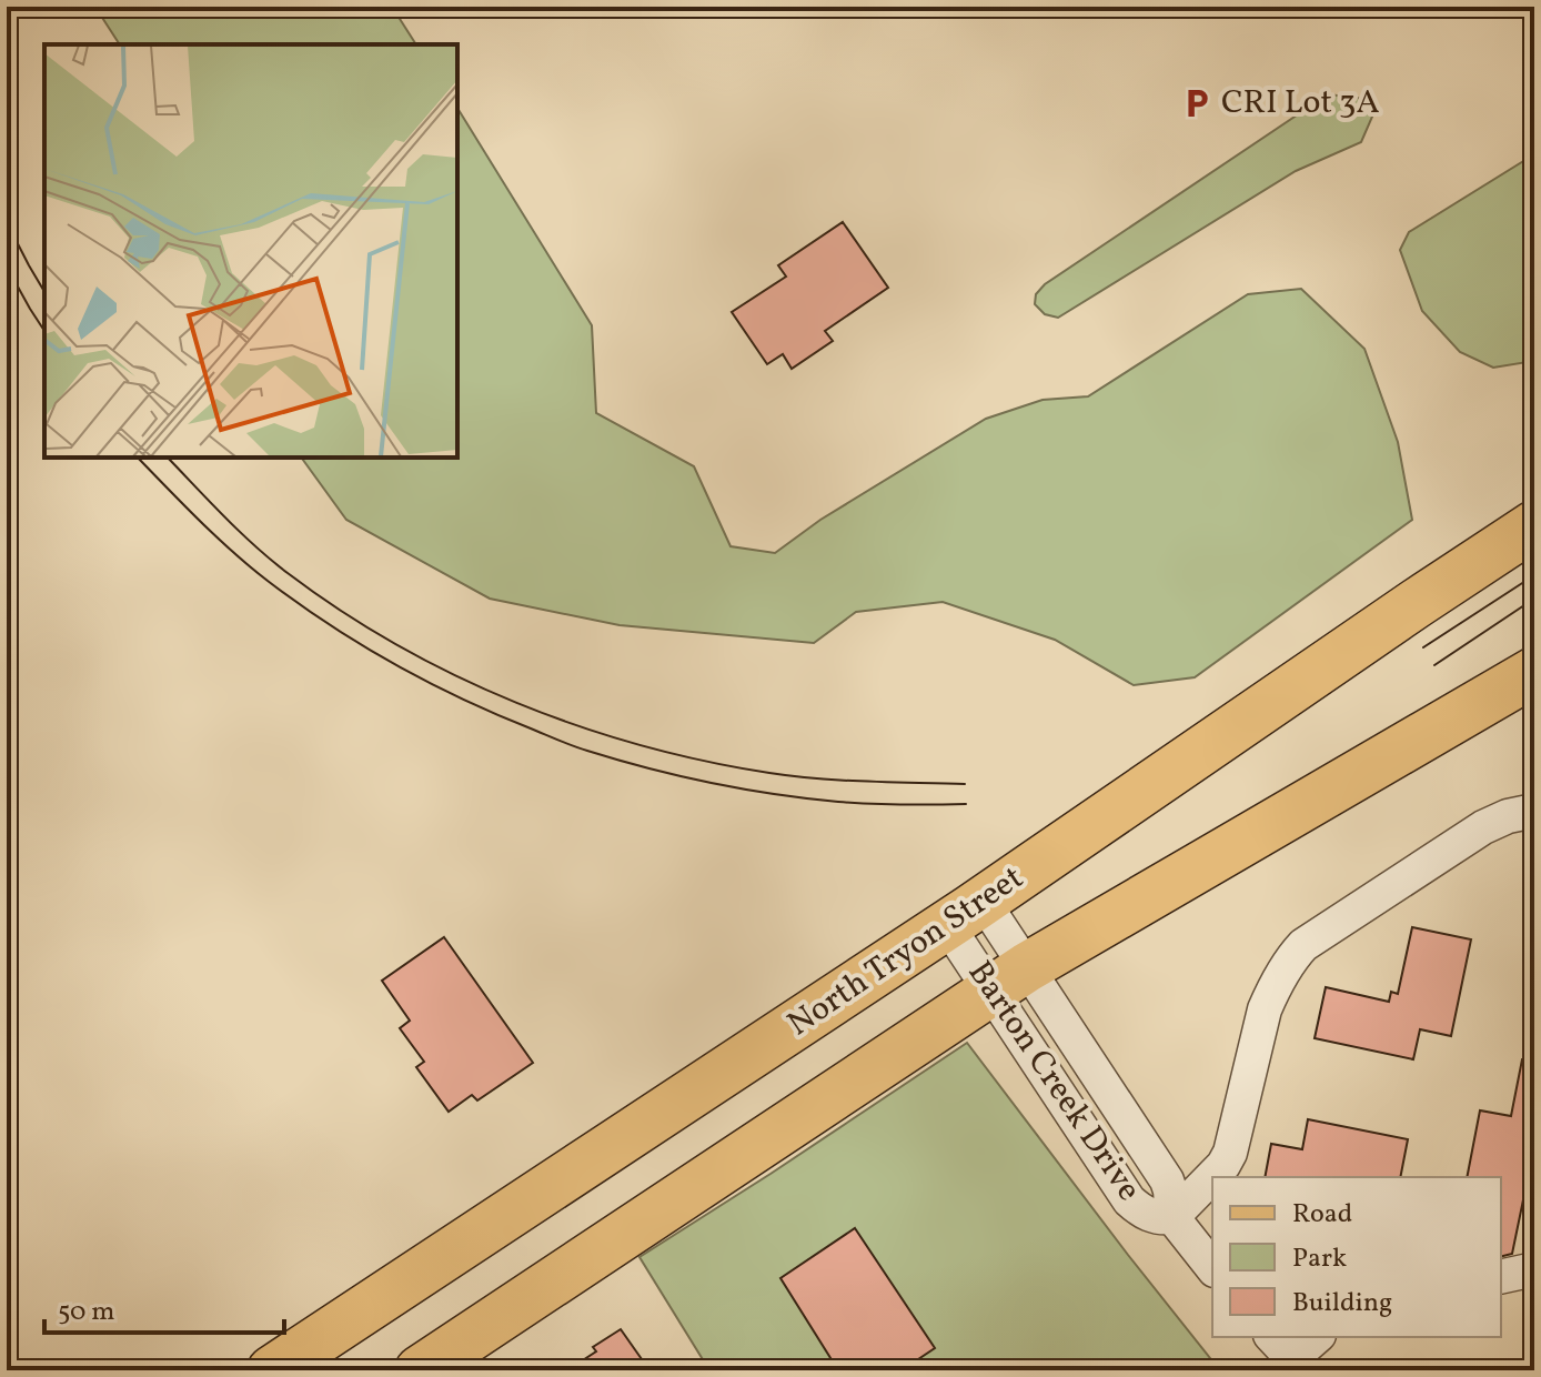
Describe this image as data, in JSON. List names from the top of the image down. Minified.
{"streets":{"main road":["North Tryon Street"],"street":["Barton Creek Drive"]},"crossings":[["North Tryon Street","Barton Creek Drive"]],"places":{"parking":["CRI Lot 3A"]},"legend":["Road","Park","Building"],"scale_bar":"50 m"}
